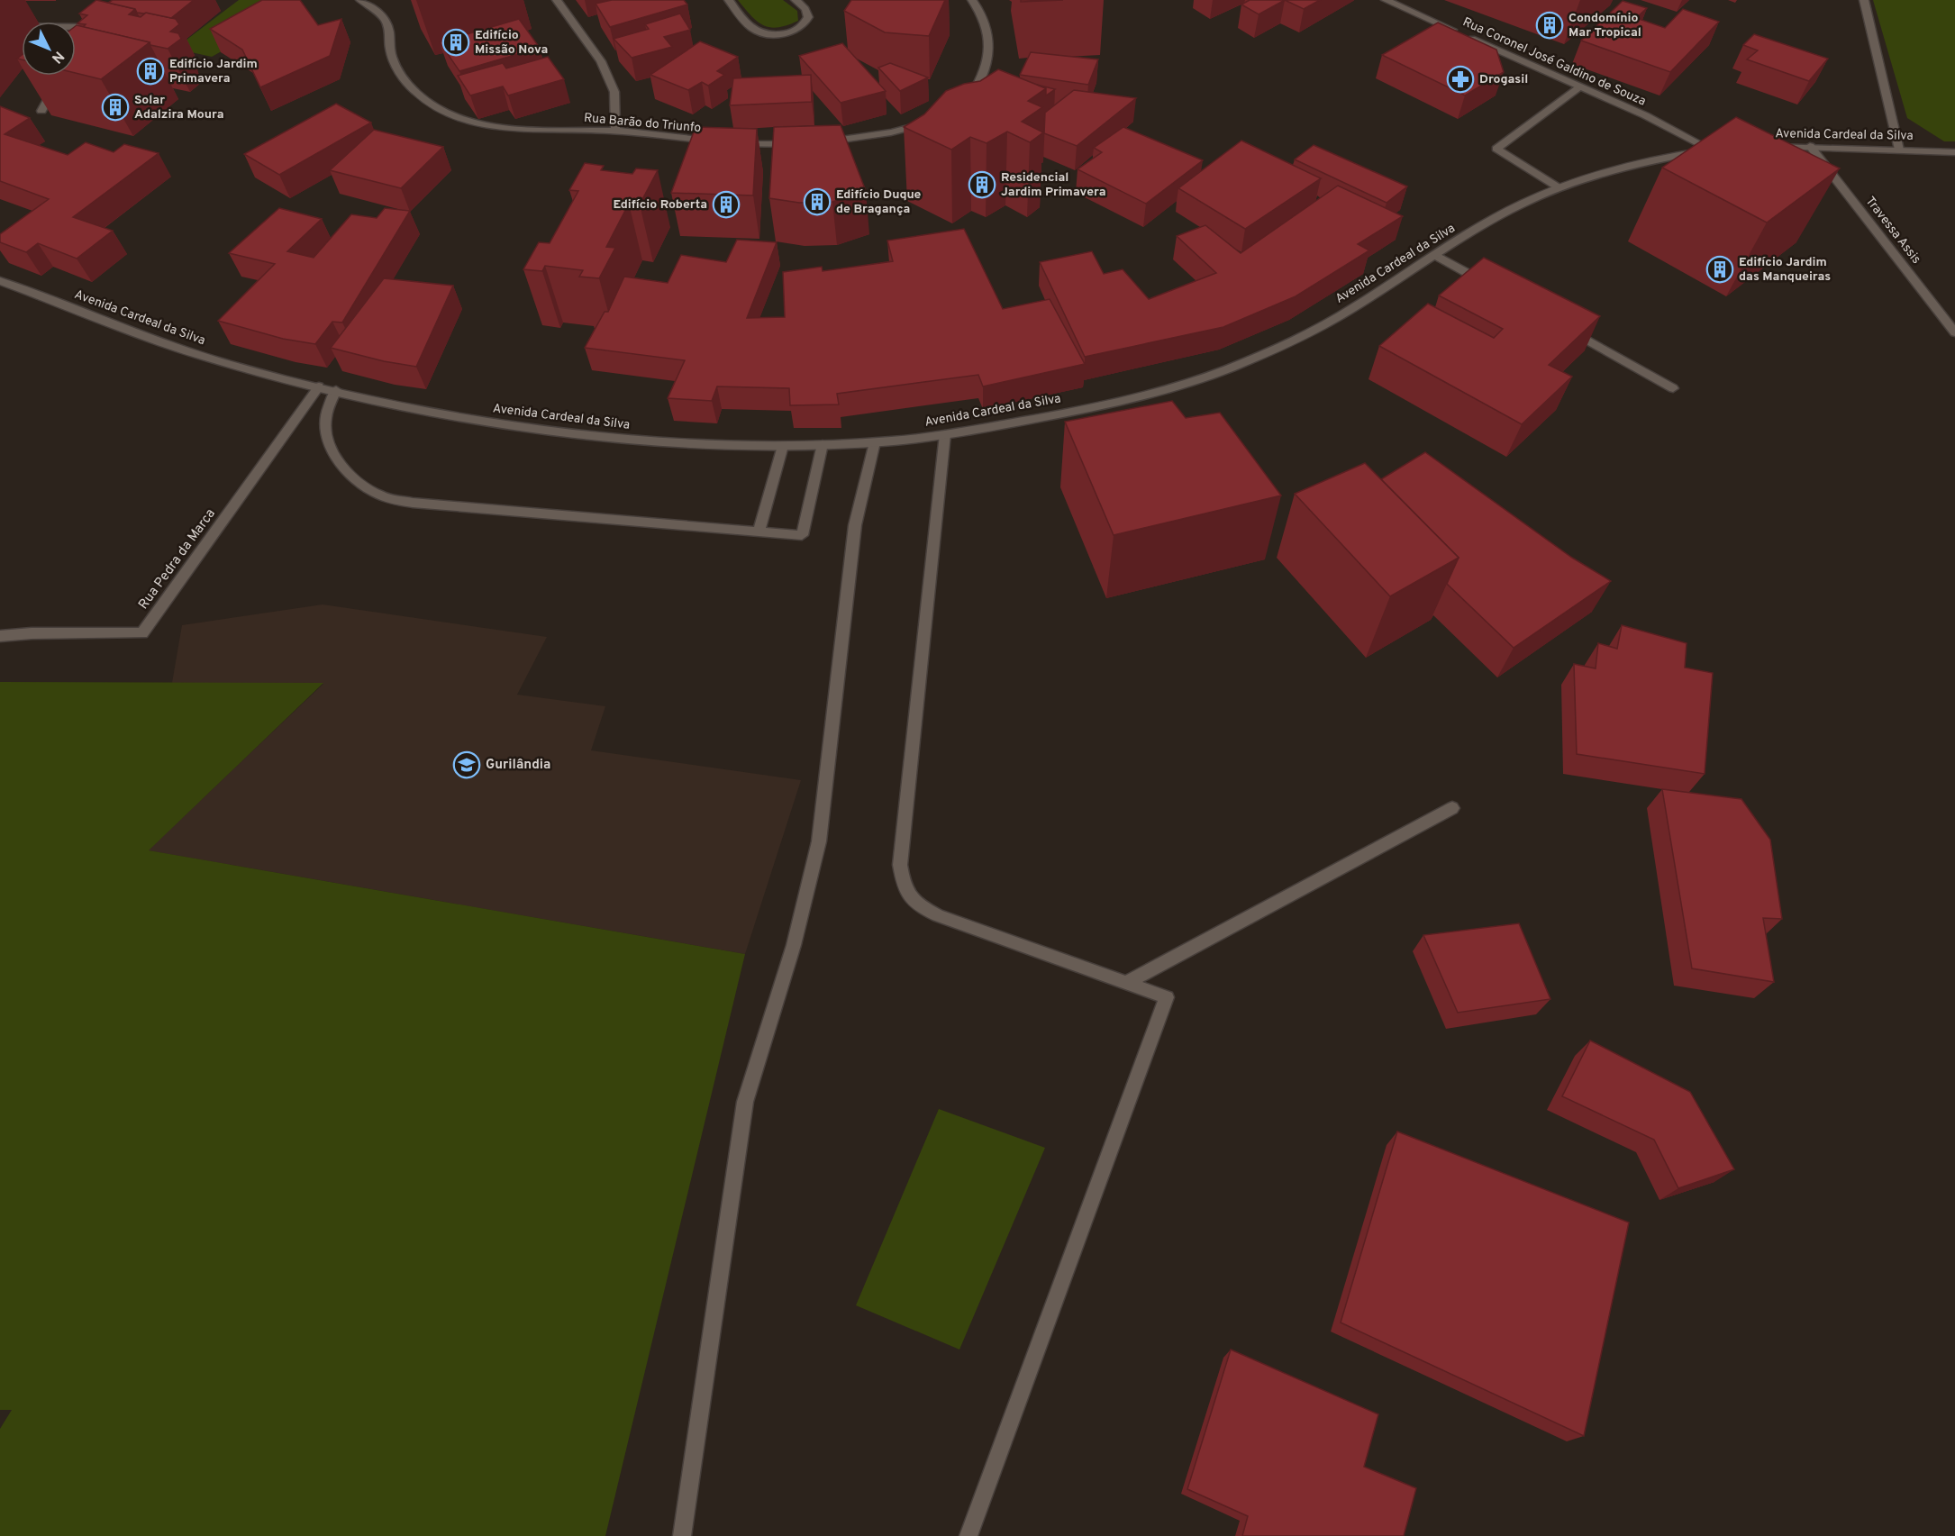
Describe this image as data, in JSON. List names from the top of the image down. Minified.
{"streets":{"street":["Rua Coronel José Galdino de Souza","Rua Barão do Triunfo","Avenida Cardeal da Silva","Travessa Assis","Rua Pedra da Marca"]},"crossings":[["Rua Coronel José Galdino de Souza","Avenida Cardeal da Silva"],["Avenida Cardeal da Silva","Travessa Assis"],["Avenida Cardeal da Silva","Rua Pedra da Marca"]],"places":{"building":["Condomínio Mar Tropical","Edifício Missão Nova","Edifício Jardim Primavera","Solar Adalzira Moura","Residencial Jardim Primavera","Edifício Duque de Bragança","Edifício Roberta","Edifício Jardim das Manqueiras"],"pharmacy":["Drogasil"],"school or university":["Gurilândia"]},"north":"bottom right"}
